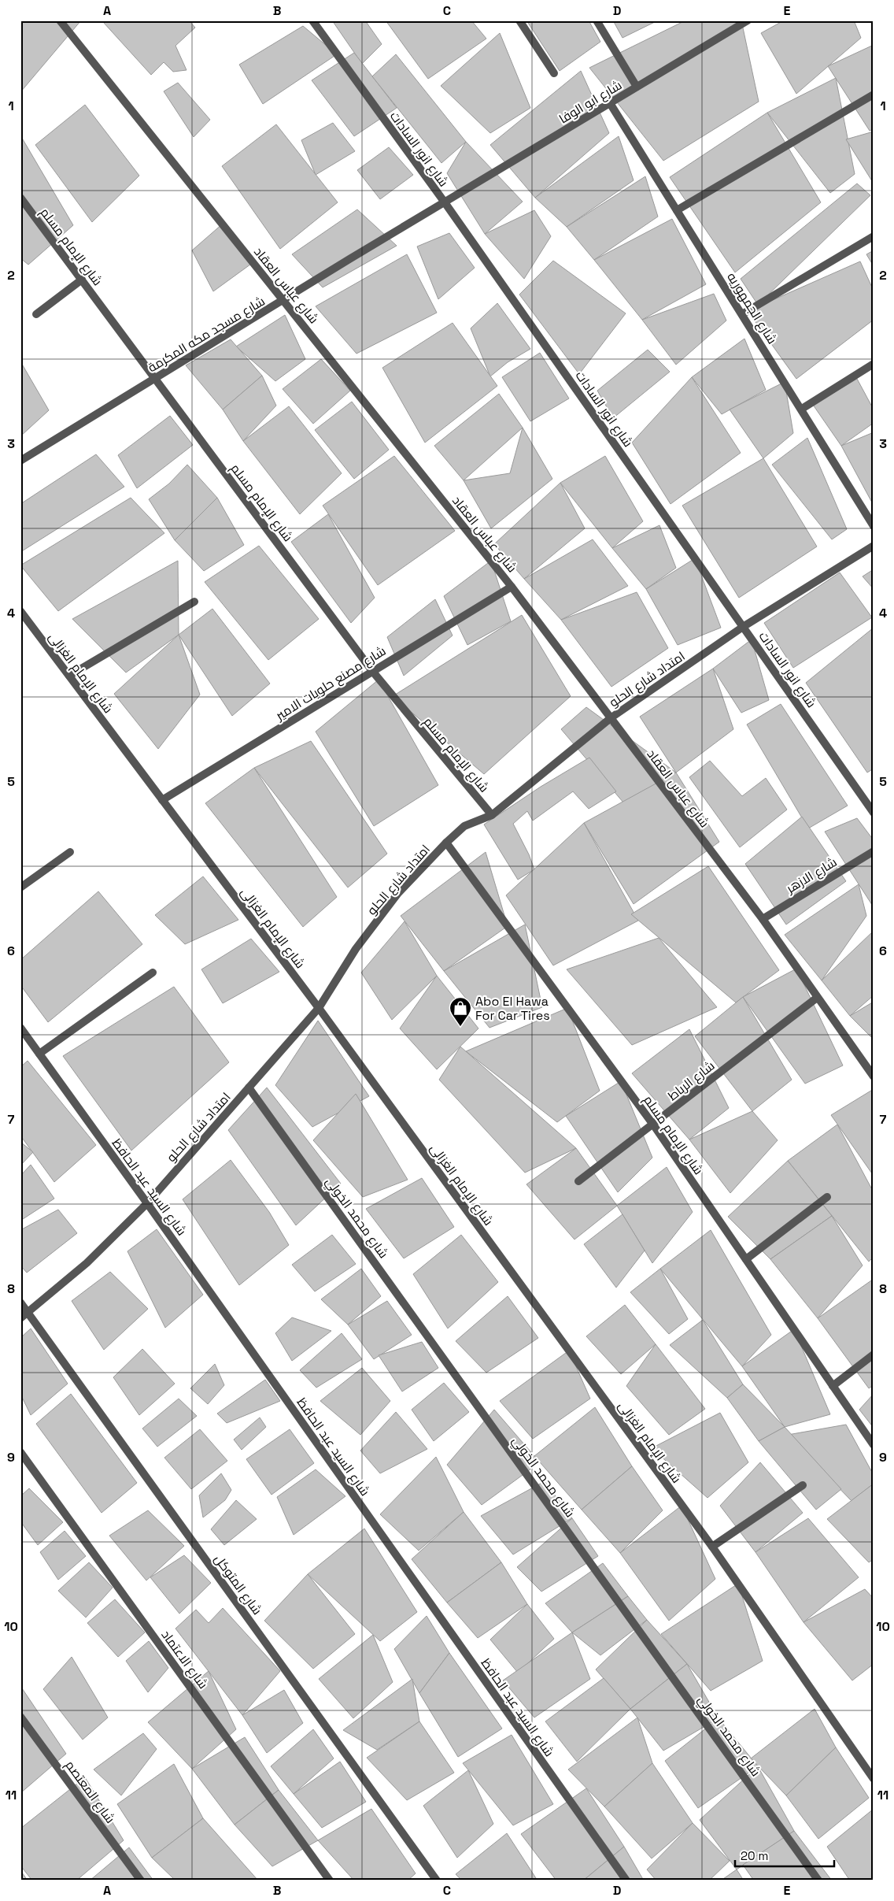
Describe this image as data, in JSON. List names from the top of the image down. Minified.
{"streets":{"street":["شارع ابو الوفا","شارع انور السادات","شارع الإمام مسلم","شارع عباس العقاد","شارع الجمهوريه","شارع مسجد مكه المكرمة","شارع الإمام الغزالى","امتداد شارع الحلو","شارع مصنع حلويات الامير","شارع الازهر","شارع الرباط","شارع السيد عبد الحافظ","شارع محمد الخولي","شارع المتوكل","شارع الاعتماد","شارع المعتصم"]},"crossings":[["شارع ابو الوفا","شارع انور السادات"],["شارع ابو الوفا","شارع الجمهوريه"],["شارع ابو الوفا","شارع مسجد مكه المكرمة"],["شارع انور السادات","شارع مسجد مكه المكرمة"],["شارع انور السادات","امتداد شارع الحلو"],["شارع الإمام مسلم","شارع مسجد مكه المكرمة"],["شارع الإمام مسلم","امتداد شارع الحلو"],["شارع الإمام مسلم","شارع مصنع حلويات الامير"],["شارع الإمام مسلم","شارع الرباط"],["شارع عباس العقاد","شارع مسجد مكه المكرمة"],["شارع عباس العقاد","امتداد شارع الحلو"],["شارع عباس العقاد","شارع مصنع حلويات الامير"],["شارع عباس العقاد","شارع الازهر"],["شارع عباس العقاد","شارع الرباط"],["شارع الإمام الغزالى","امتداد شارع الحلو"],["شارع الإمام الغزالى","شارع مصنع حلويات الامير"],["امتداد شارع الحلو","شارع السيد عبد الحافظ"],["امتداد شارع الحلو","شارع محمد الخولي"],["امتداد شارع الحلو","شارع المتوكل"]],"places":{"shop":["Abo El Hawa For Car Tires"]},"scale_bar":"20 m","grid":{"columns":["A","B","C","D","E"],"rows":["1","2","3","4","5","6","7","8","9","10","11"]}}
